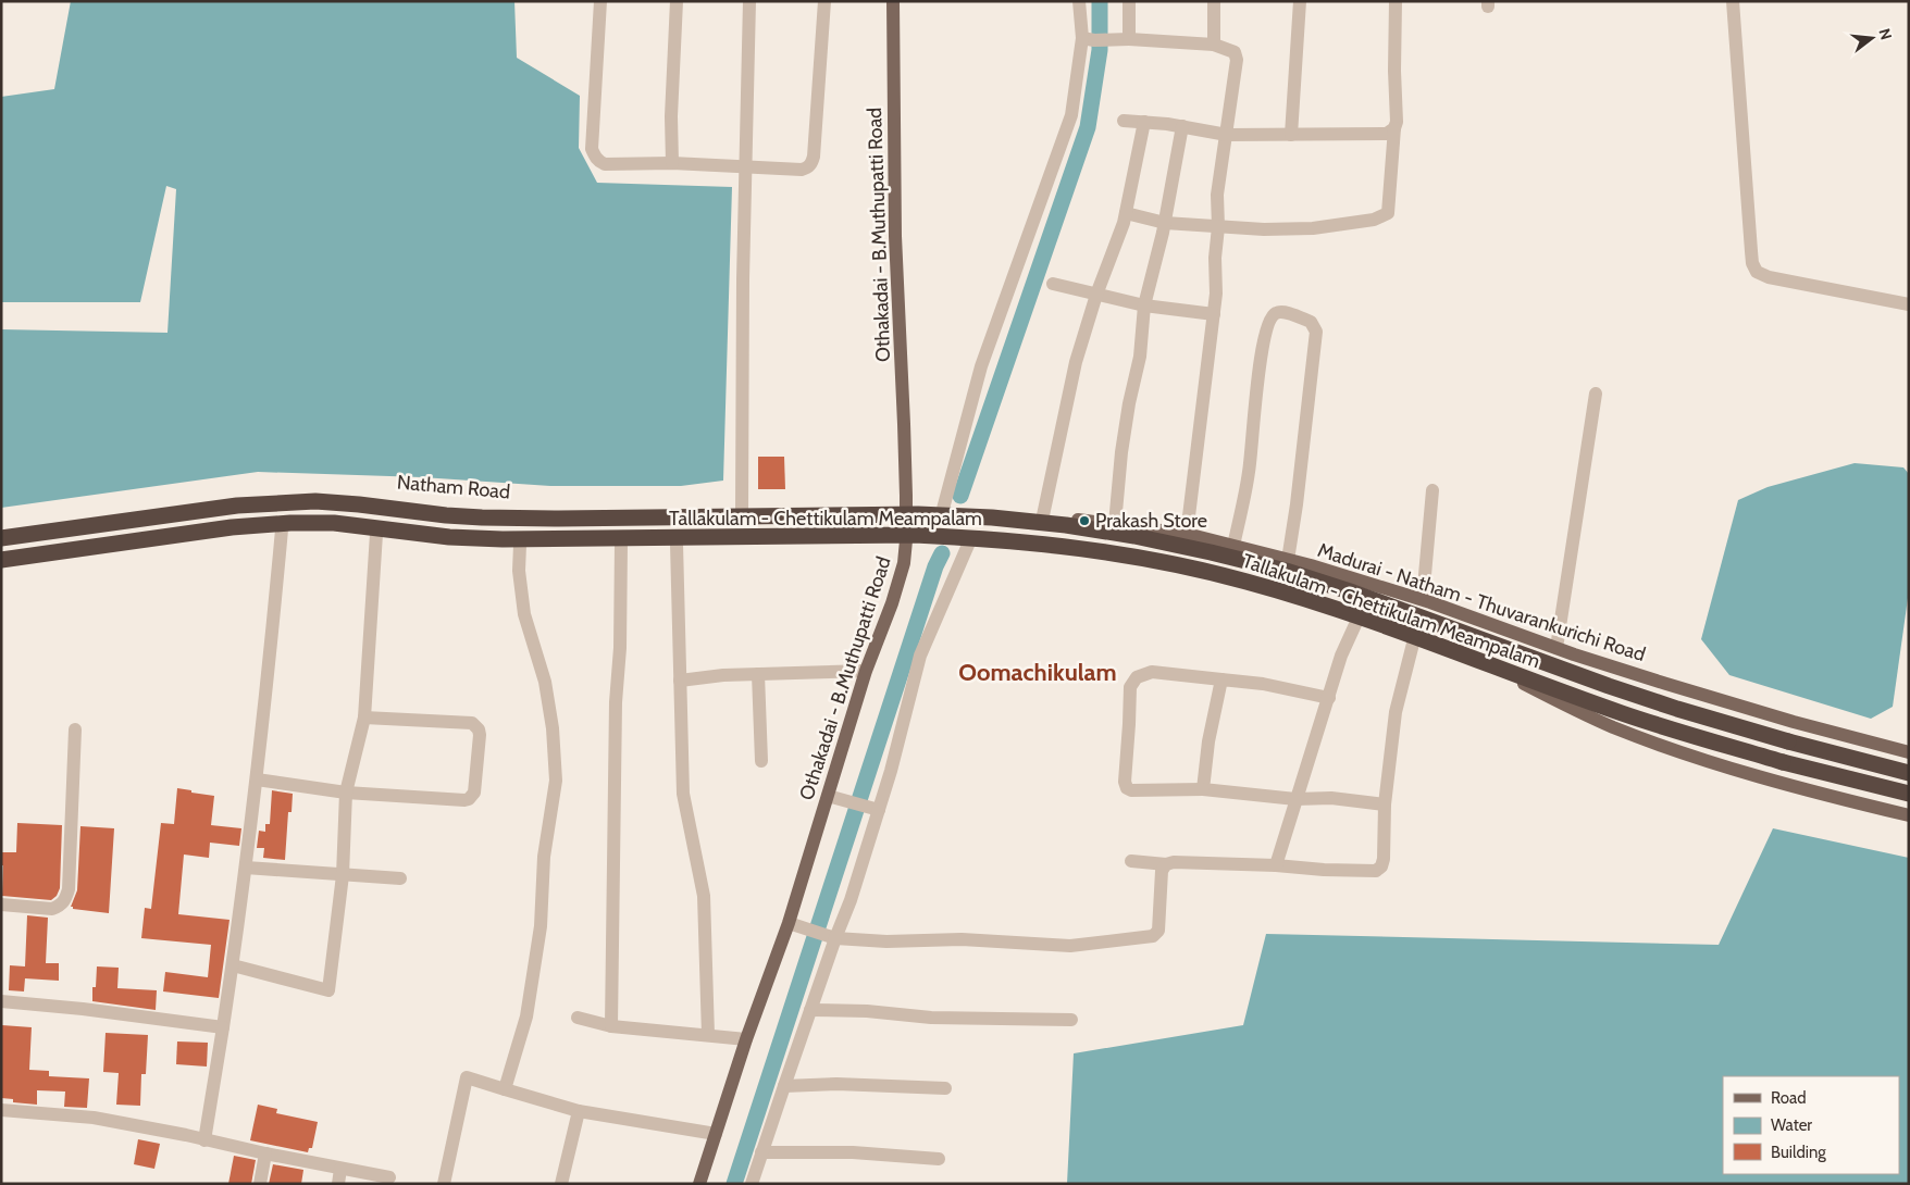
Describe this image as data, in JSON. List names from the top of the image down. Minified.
{"streets":{"highway":["Tallakulam - Chettikulam Meampalam"],"main road":["Othakadai - B.Muthupatti Road","Natham Road","Madurai - Natham - Thuvarankurichi Road"]},"crossings":[["Othakadai - B.Muthupatti Road","Natham Road"],["Othakadai - B.Muthupatti Road","Madurai - Natham - Thuvarankurichi Road"],["Natham Road","Madurai - Natham - Thuvarankurichi Road"]],"districts":["Oomachikulam"],"places":["Prakash Store"],"legend":["Road","Water","Building"],"north":"right"}
